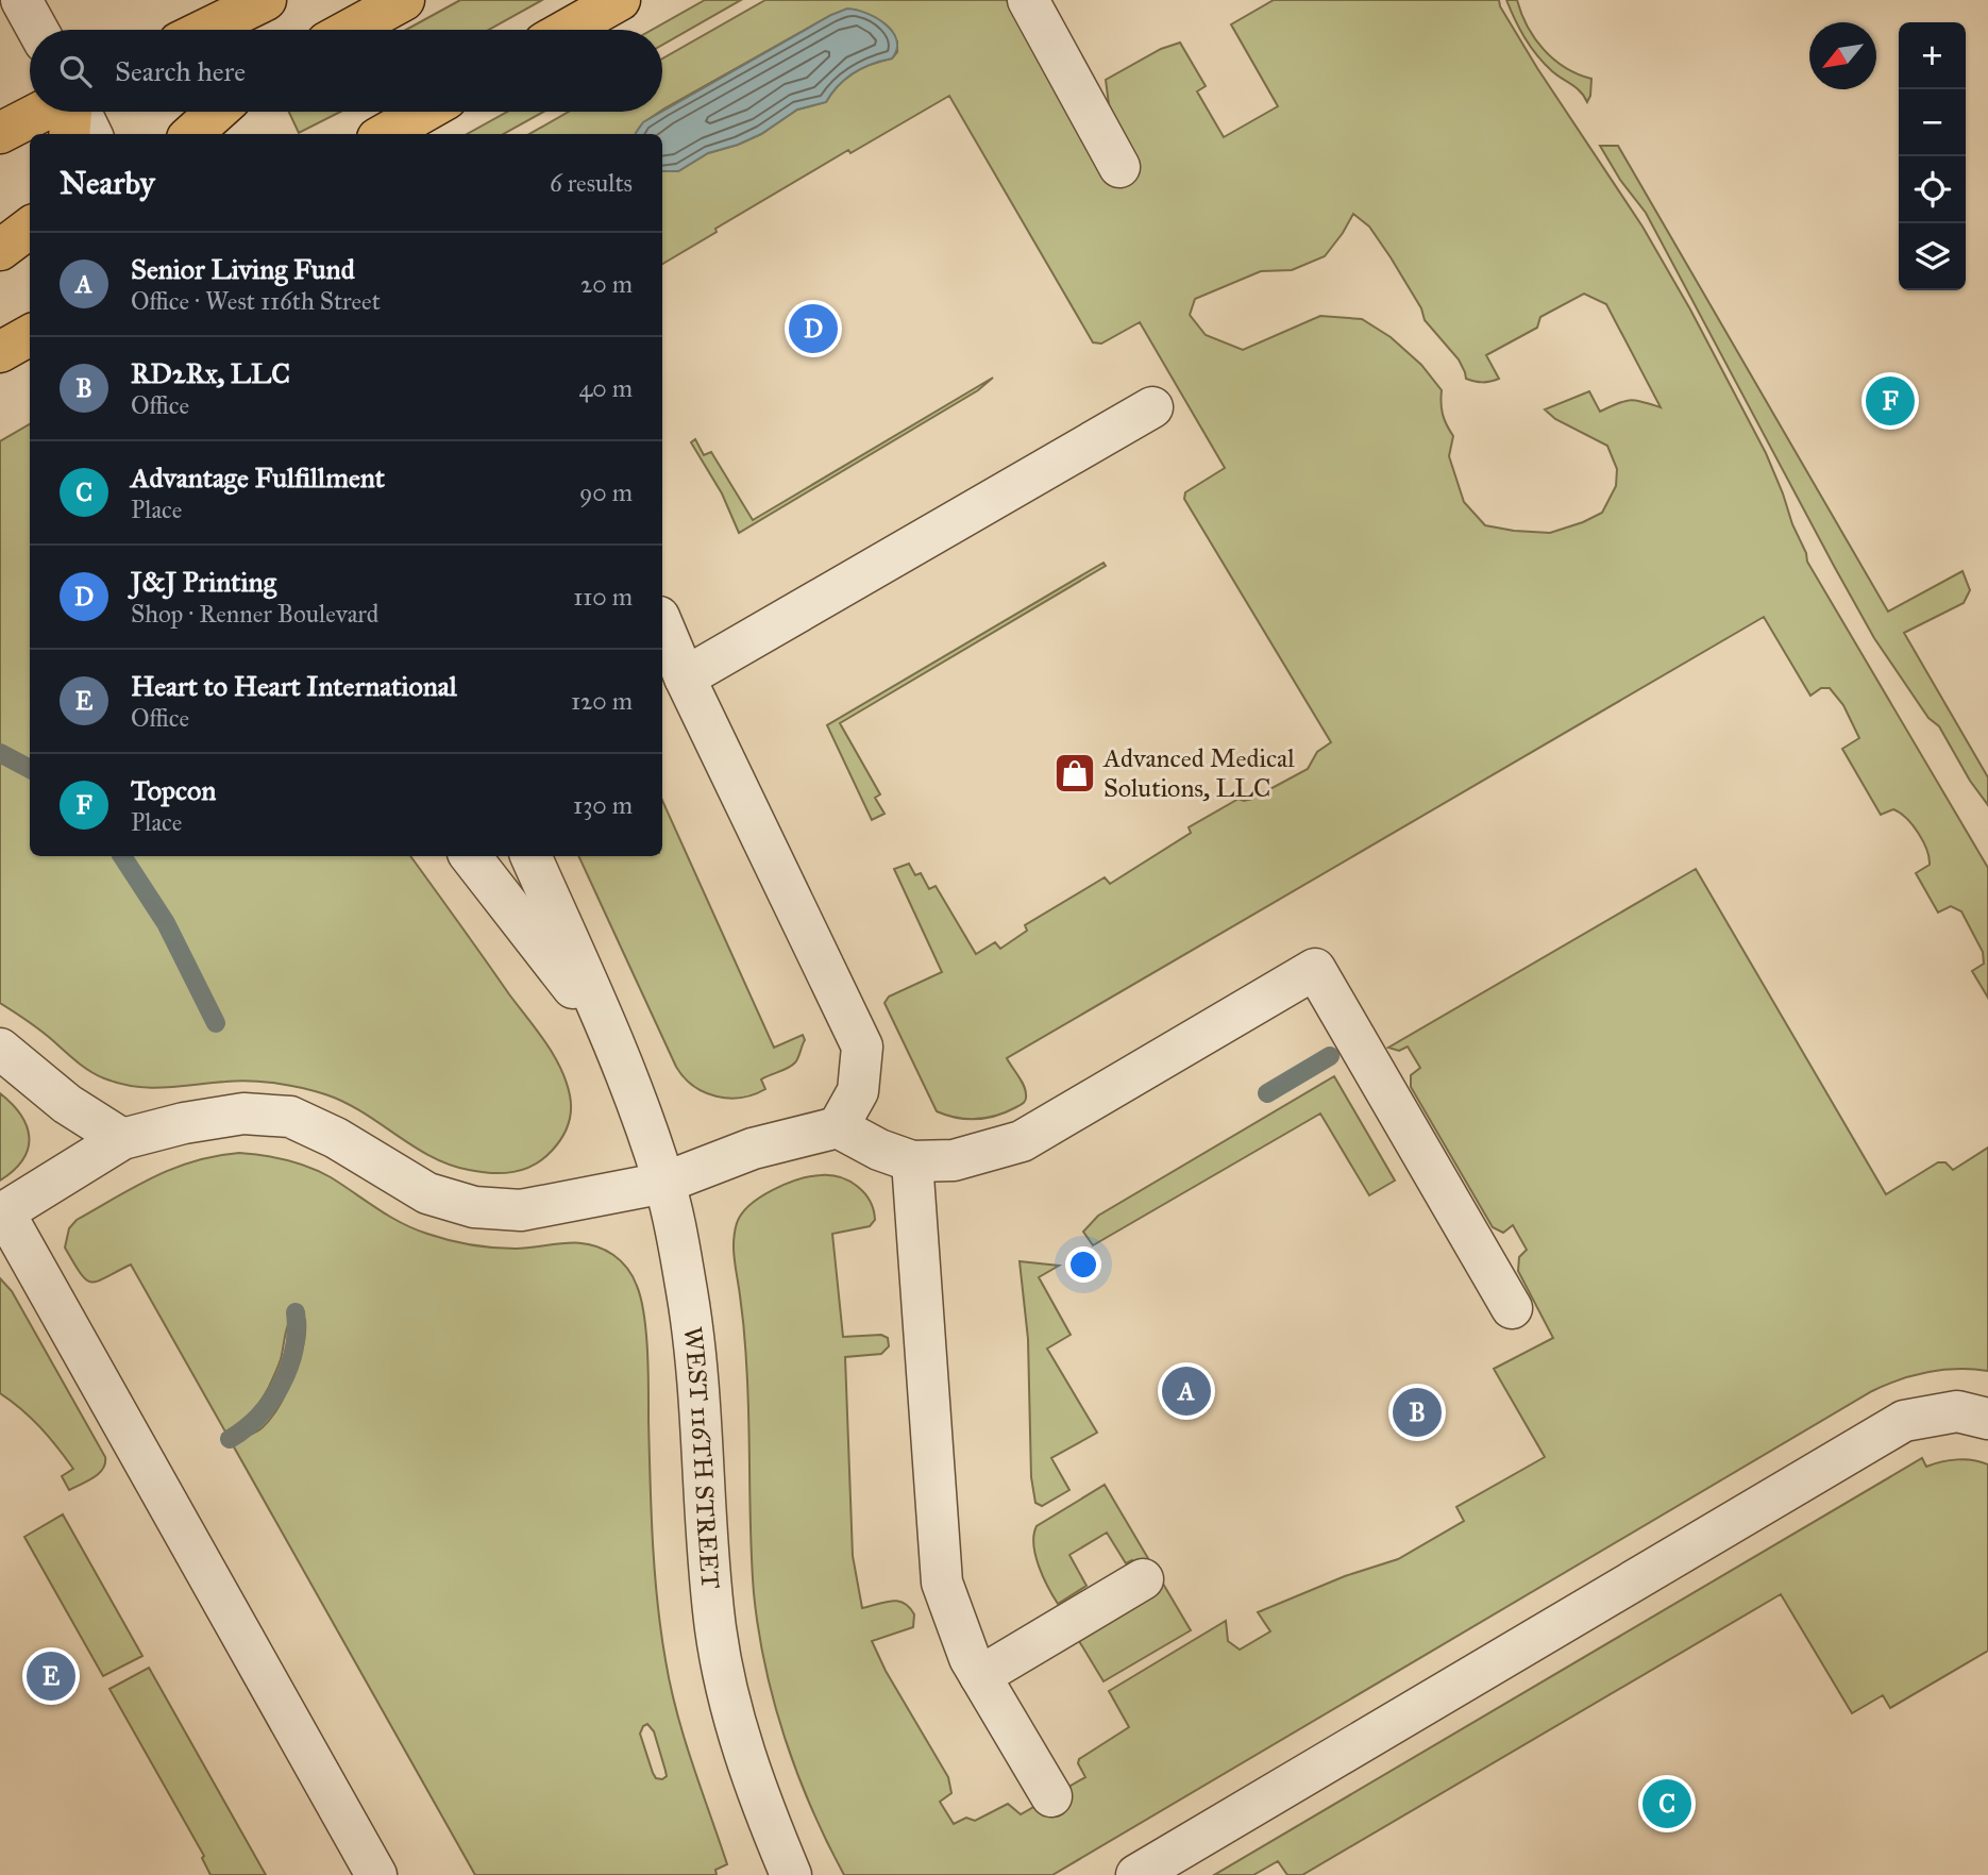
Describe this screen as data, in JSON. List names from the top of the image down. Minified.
{"streets":{"street":["WEST 116TH STREET"]},"places":{"shop":["Advanced Medical Solutions, LLC"]},"north":"bottom left","page":{"map_buttons":["+","−"],"search":"Search here","heading":["Nearby","6 results"],"list":[{"mark":"A","name":"Senior Living Fund","note":"Office · West 116th Street","value":"20 m"},{"mark":"B","name":"RD2Rx, LLC","note":"Office","value":"40 m"},{"mark":"C","name":"Advantage Fulfillment","note":"Place","value":"90 m"},{"mark":"D","name":"J&J Printing","note":"Shop · Renner Boulevard","value":"110 m"},{"mark":"E","name":"Heart to Heart International","note":"Office","value":"120 m"},{"mark":"F","name":"Topcon","note":"Place","value":"130 m"}],"pins":["D","F","A","B","E","C"]}}
